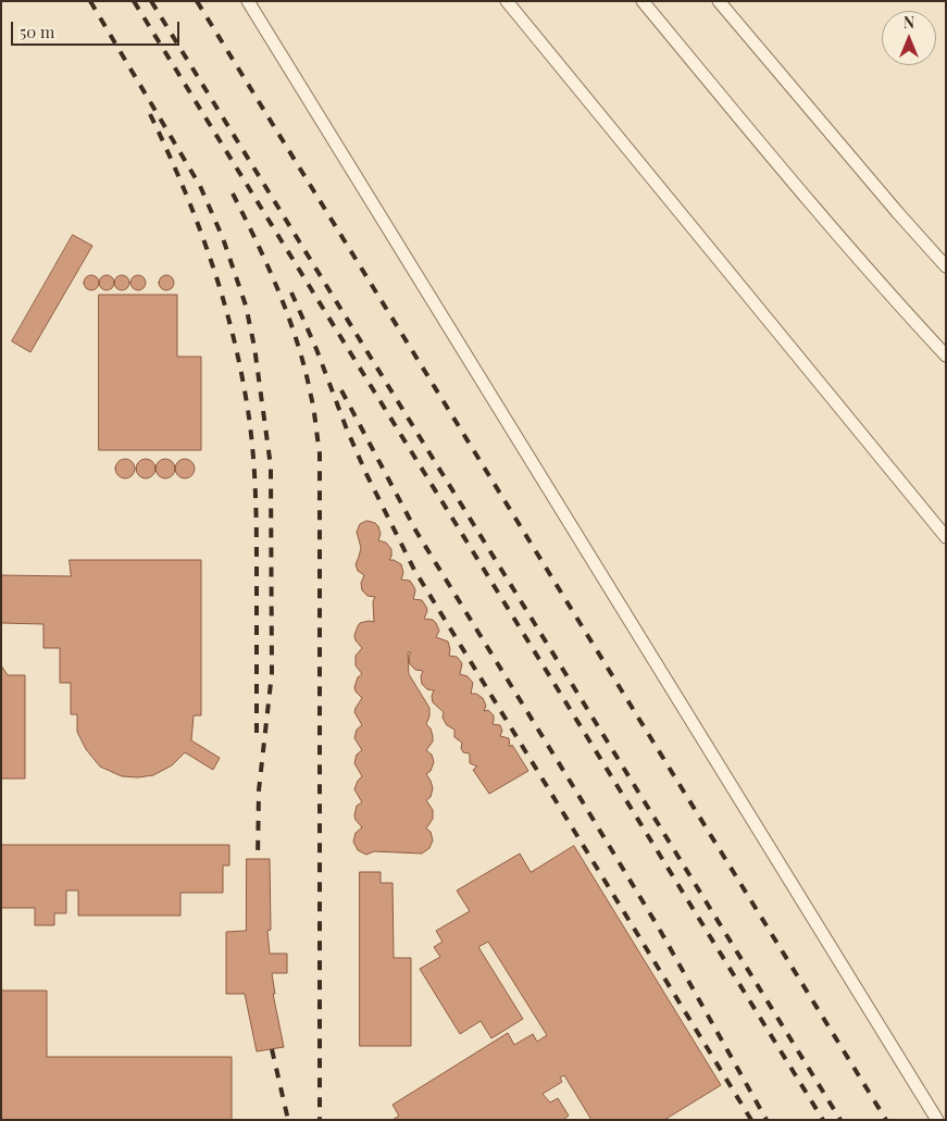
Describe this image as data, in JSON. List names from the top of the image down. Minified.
{"scale_bar":"50 m","north":"top"}
